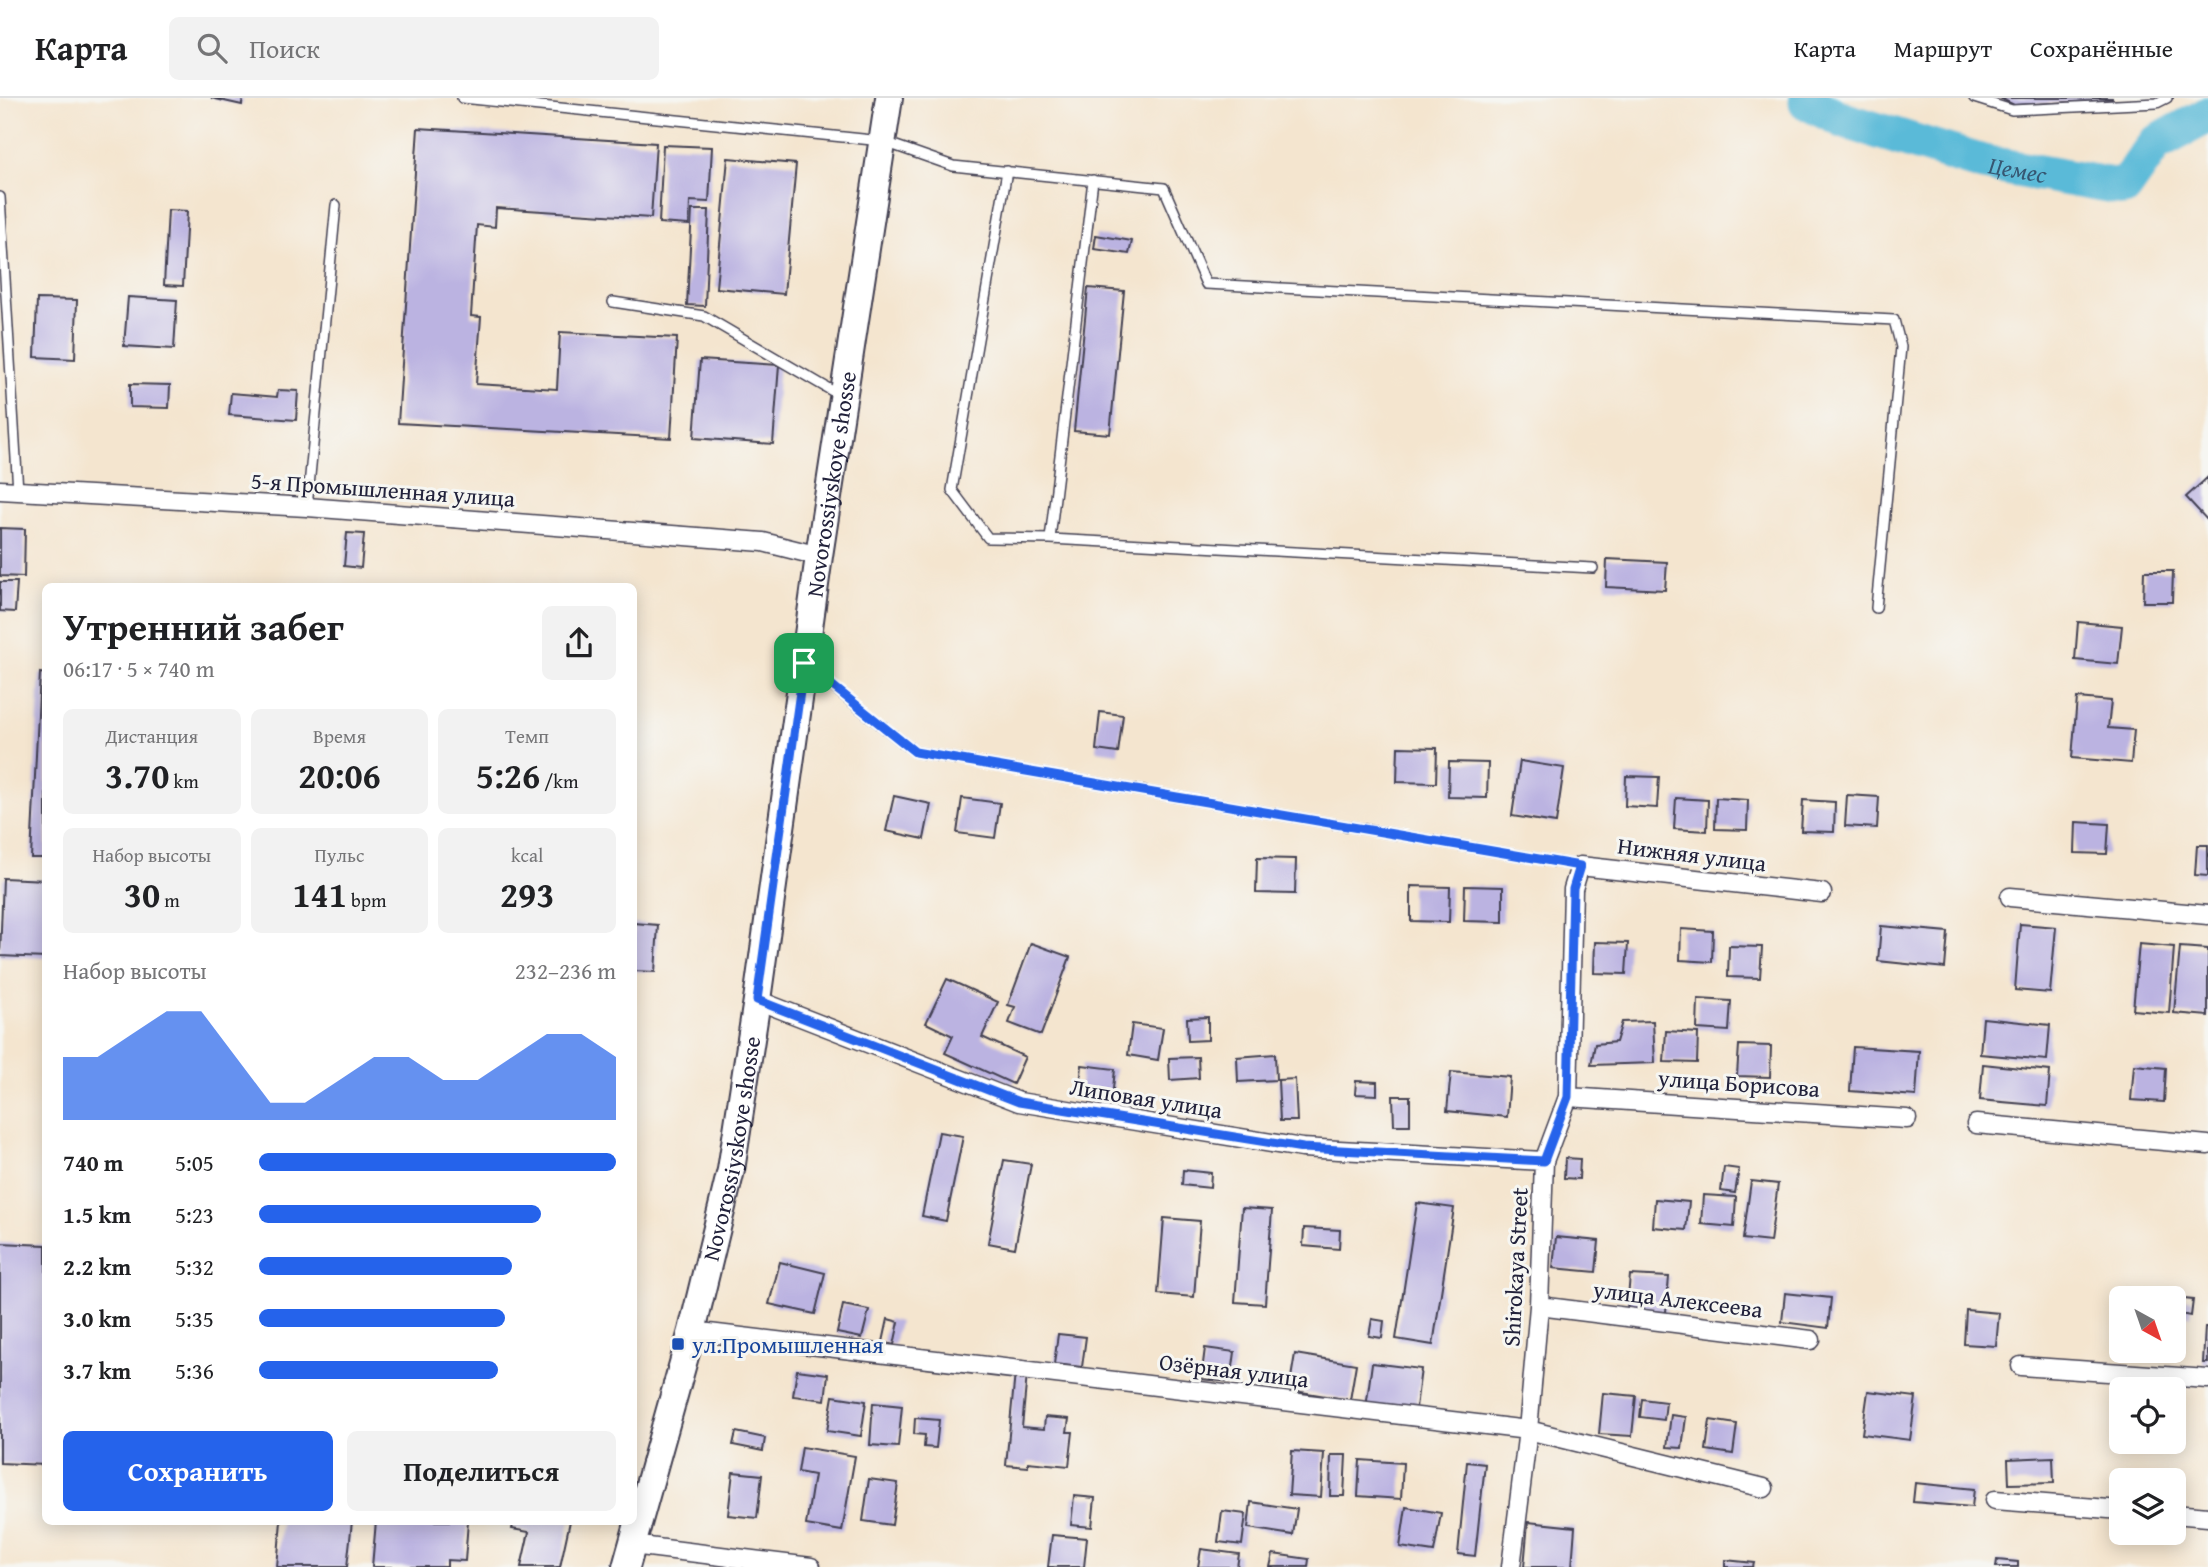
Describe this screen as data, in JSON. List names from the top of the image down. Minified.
{"streets":{"main road":["Novorossiyskoye shosse"],"street":["5-я Промышленная улица","Нижняя улица","улица Борисова","Липовая улица","Shirokaya Street","улица Алексеева","Озёрная улица"]},"crossings":[["Novorossiyskoye shosse","5-я Промышленная улица"],["Novorossiyskoye shosse","Липовая улица"],["Novorossiyskoye shosse","Озёрная улица"],["Нижняя улица","Shirokaya Street"],["улица Борисова","Shirokaya Street"],["Липовая улица","Shirokaya Street"],["Shirokaya Street","улица Алексеева"],["Shirokaya Street","Озёрная улица"]],"water":["Цемес"],"places":{"transit":["ул.Промышленная"]},"north":"bottom right","page":{"header":"Карта","search":"Поиск","nav":["Карта","Маршрут","Сохранённые"],"heading":["Утренний забег","06:17 · 5 × 740 m"],"stats":[["Дистанция","3.70 km"],["Время","20:06"],["Темп","5:26 /km"],["Набор высоты","30 m"],["Пульс","141 bpm"],["kcal","293"]],"chart":["Набор высоты","232–236 m"],"list":[{"name":"740 m","note":"5:05"},{"name":"1.5 km","note":"5:23"},{"name":"2.2 km","note":"5:32"},{"name":"3.0 km","note":"5:35"},{"name":"3.7 km","note":"5:36"}],"buttons":["Сохранить","Поделиться"]}}
